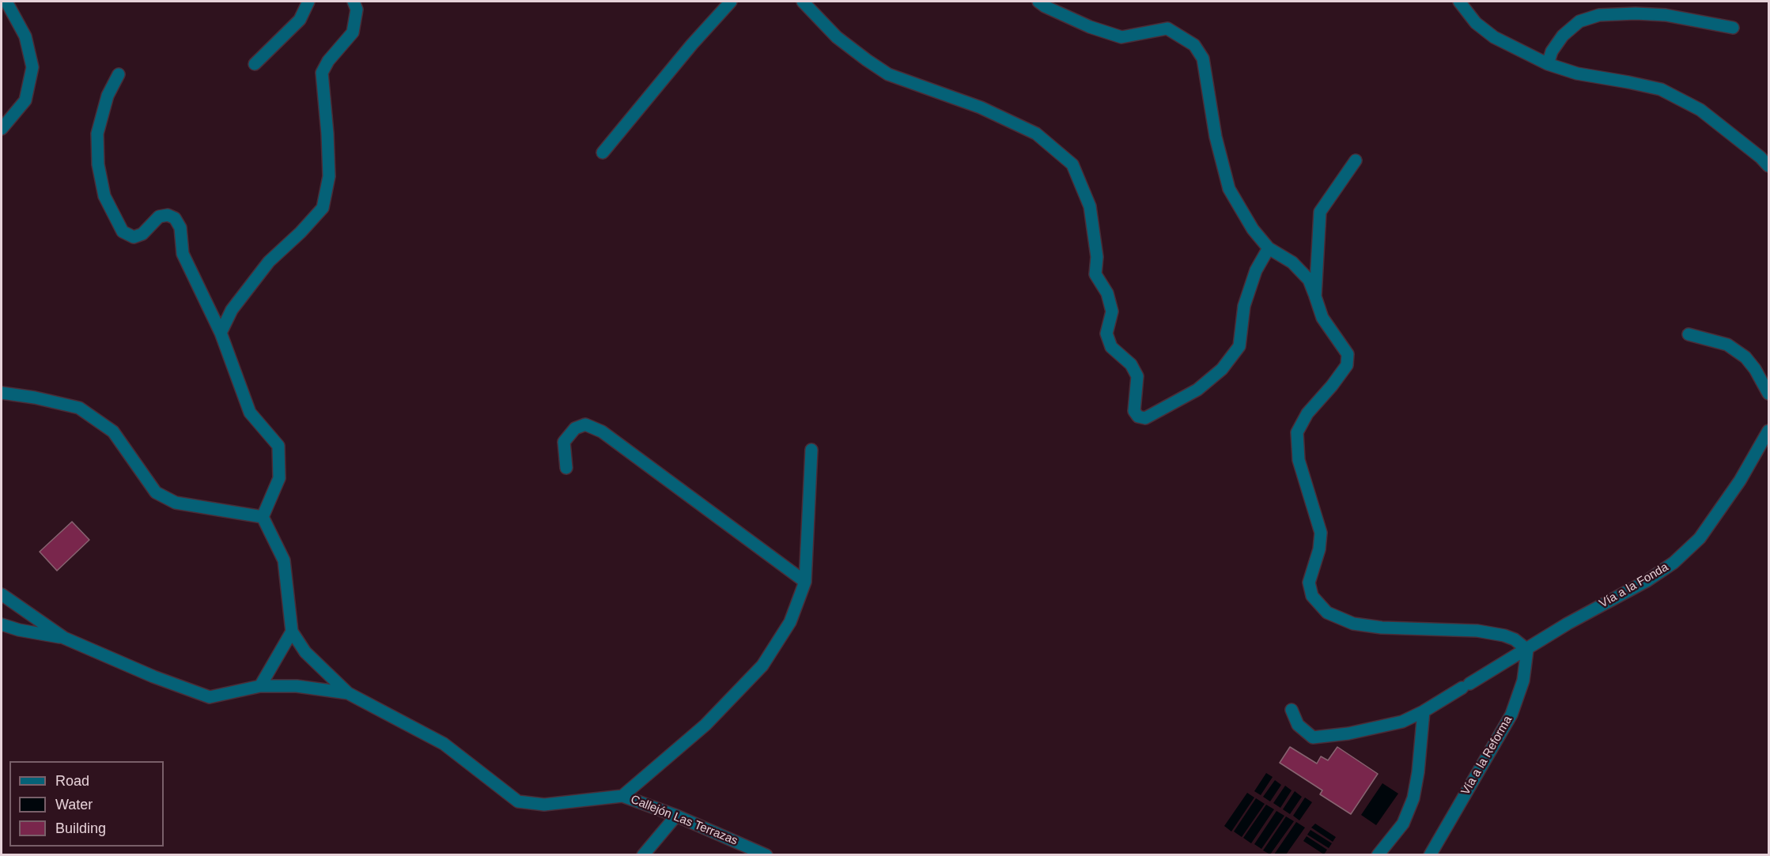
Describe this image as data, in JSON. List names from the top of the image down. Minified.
{"streets":{"street":["Vía a la Fonda","Vía a la Reforma","Callejón Las Terrazas"]},"crossings":[["Vía a la Fonda","Vía a la Reforma"]],"legend":["Road","Water","Building"]}
